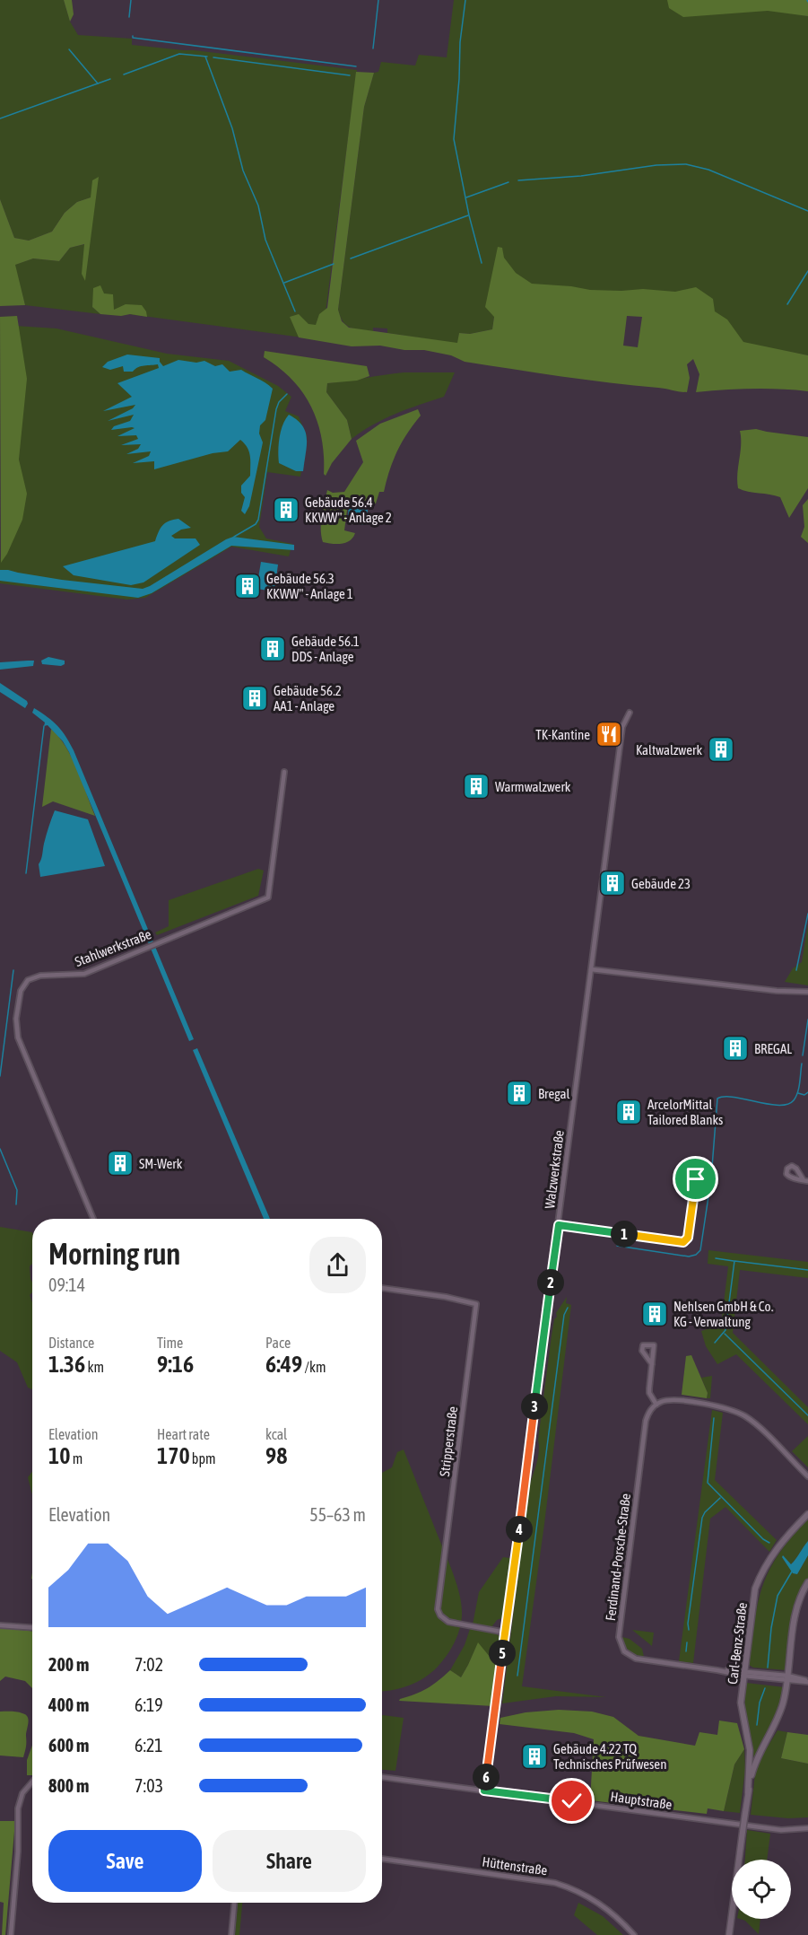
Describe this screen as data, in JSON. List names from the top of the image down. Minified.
{"streets":{"street":["Stahlwerkstraße","Walzwerkstraße","Stripperstraße","Ferdinand-Porsche-Straße","Carl-Benz-Straße","Hauptstraße","Hüttenstraße"]},"crossings":[["Walzwerkstraße","Stripperstraße"],["Walzwerkstraße","Hauptstraße"],["Ferdinand-Porsche-Straße","Carl-Benz-Straße"]],"places":{"building":["Gebäude 56.4 KKWW\" - Anlage 2","Gebäude 56.3 KKWW\" - Anlage 1","Gebäude 56.1 DDS - Anlage","Gebäude 56.2 AA1 - Anlage","Kaltwalzwerk","Warmwalzwerk","Gebäude 23","BREGAL","Bregal","ArcelorMittal Tailored Blanks","SM-Werk","Nehlsen GmbH & Co. KG - Verwaltung","Gebäude 4.22 TQ Technisches Prüfwesen"],"restaurant":["TK-Kantine"]},"page":{"heading":["Morning run","09:14"],"pins":["1","2","3","4","5","6"],"stats":[["Distance","1.36 km"],["Time","9:16"],["Pace","6:49 /km"],["Elevation","10 m"],["Heart rate","170 bpm"],["kcal","98"]],"chart":["Elevation","55–63 m"],"list":[{"name":"200 m","note":"7:02"},{"name":"400 m","note":"6:19"},{"name":"600 m","note":"6:21"},{"name":"800 m","note":"7:03"}],"buttons":["Save","Share"]}}
